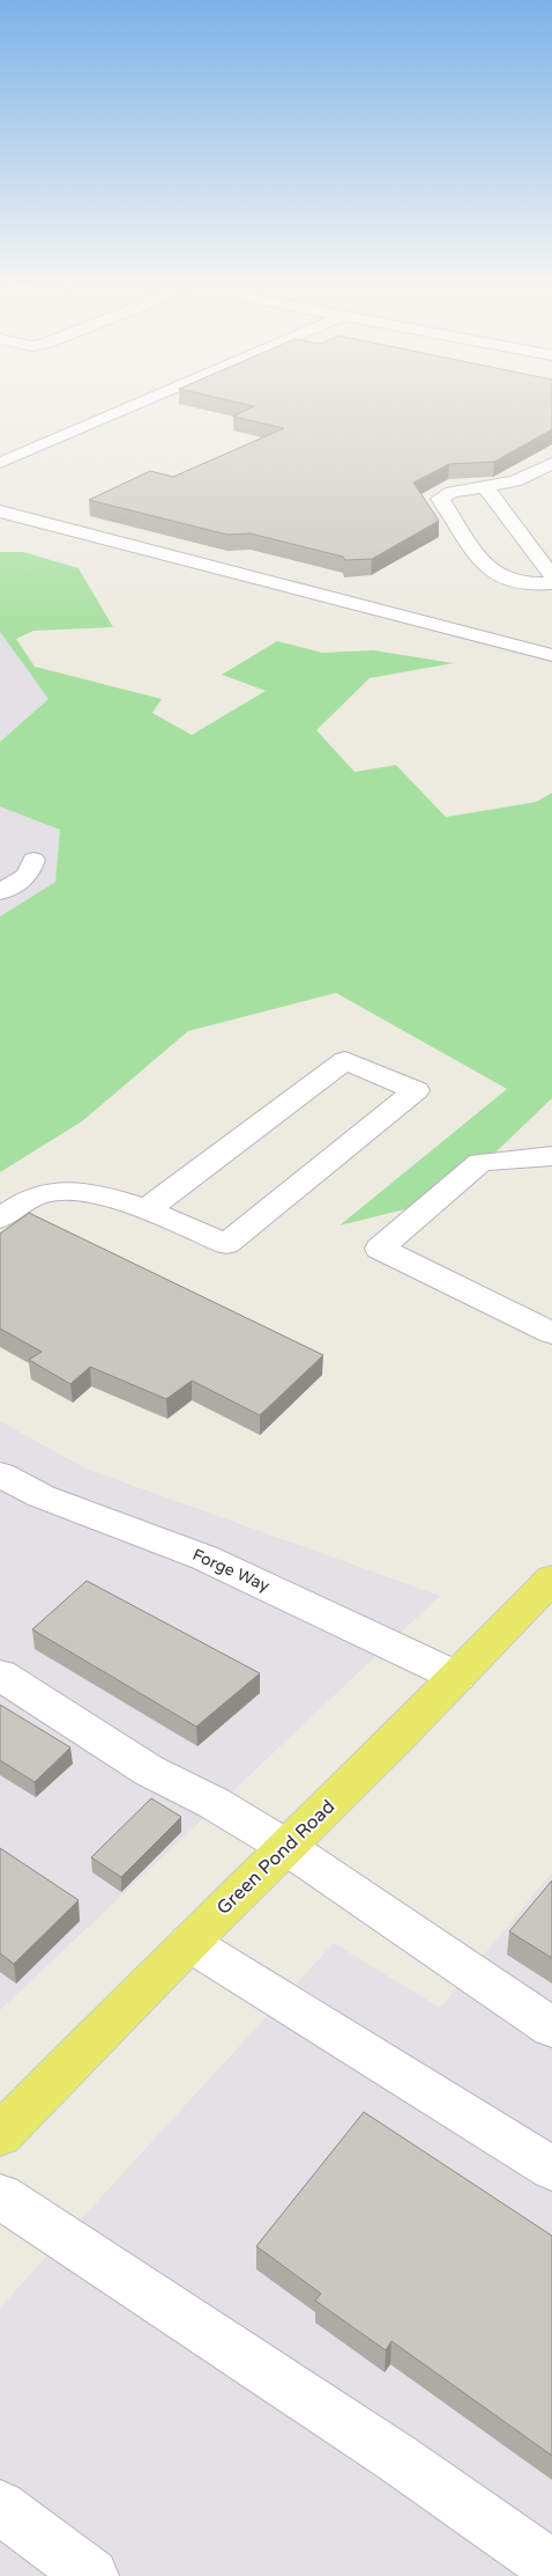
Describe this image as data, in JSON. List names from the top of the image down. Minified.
{"streets":{"main road":["Green Pond Road"],"lane":["Forge Way"]},"crossings":[["Forge Way","Green Pond Road"]]}
